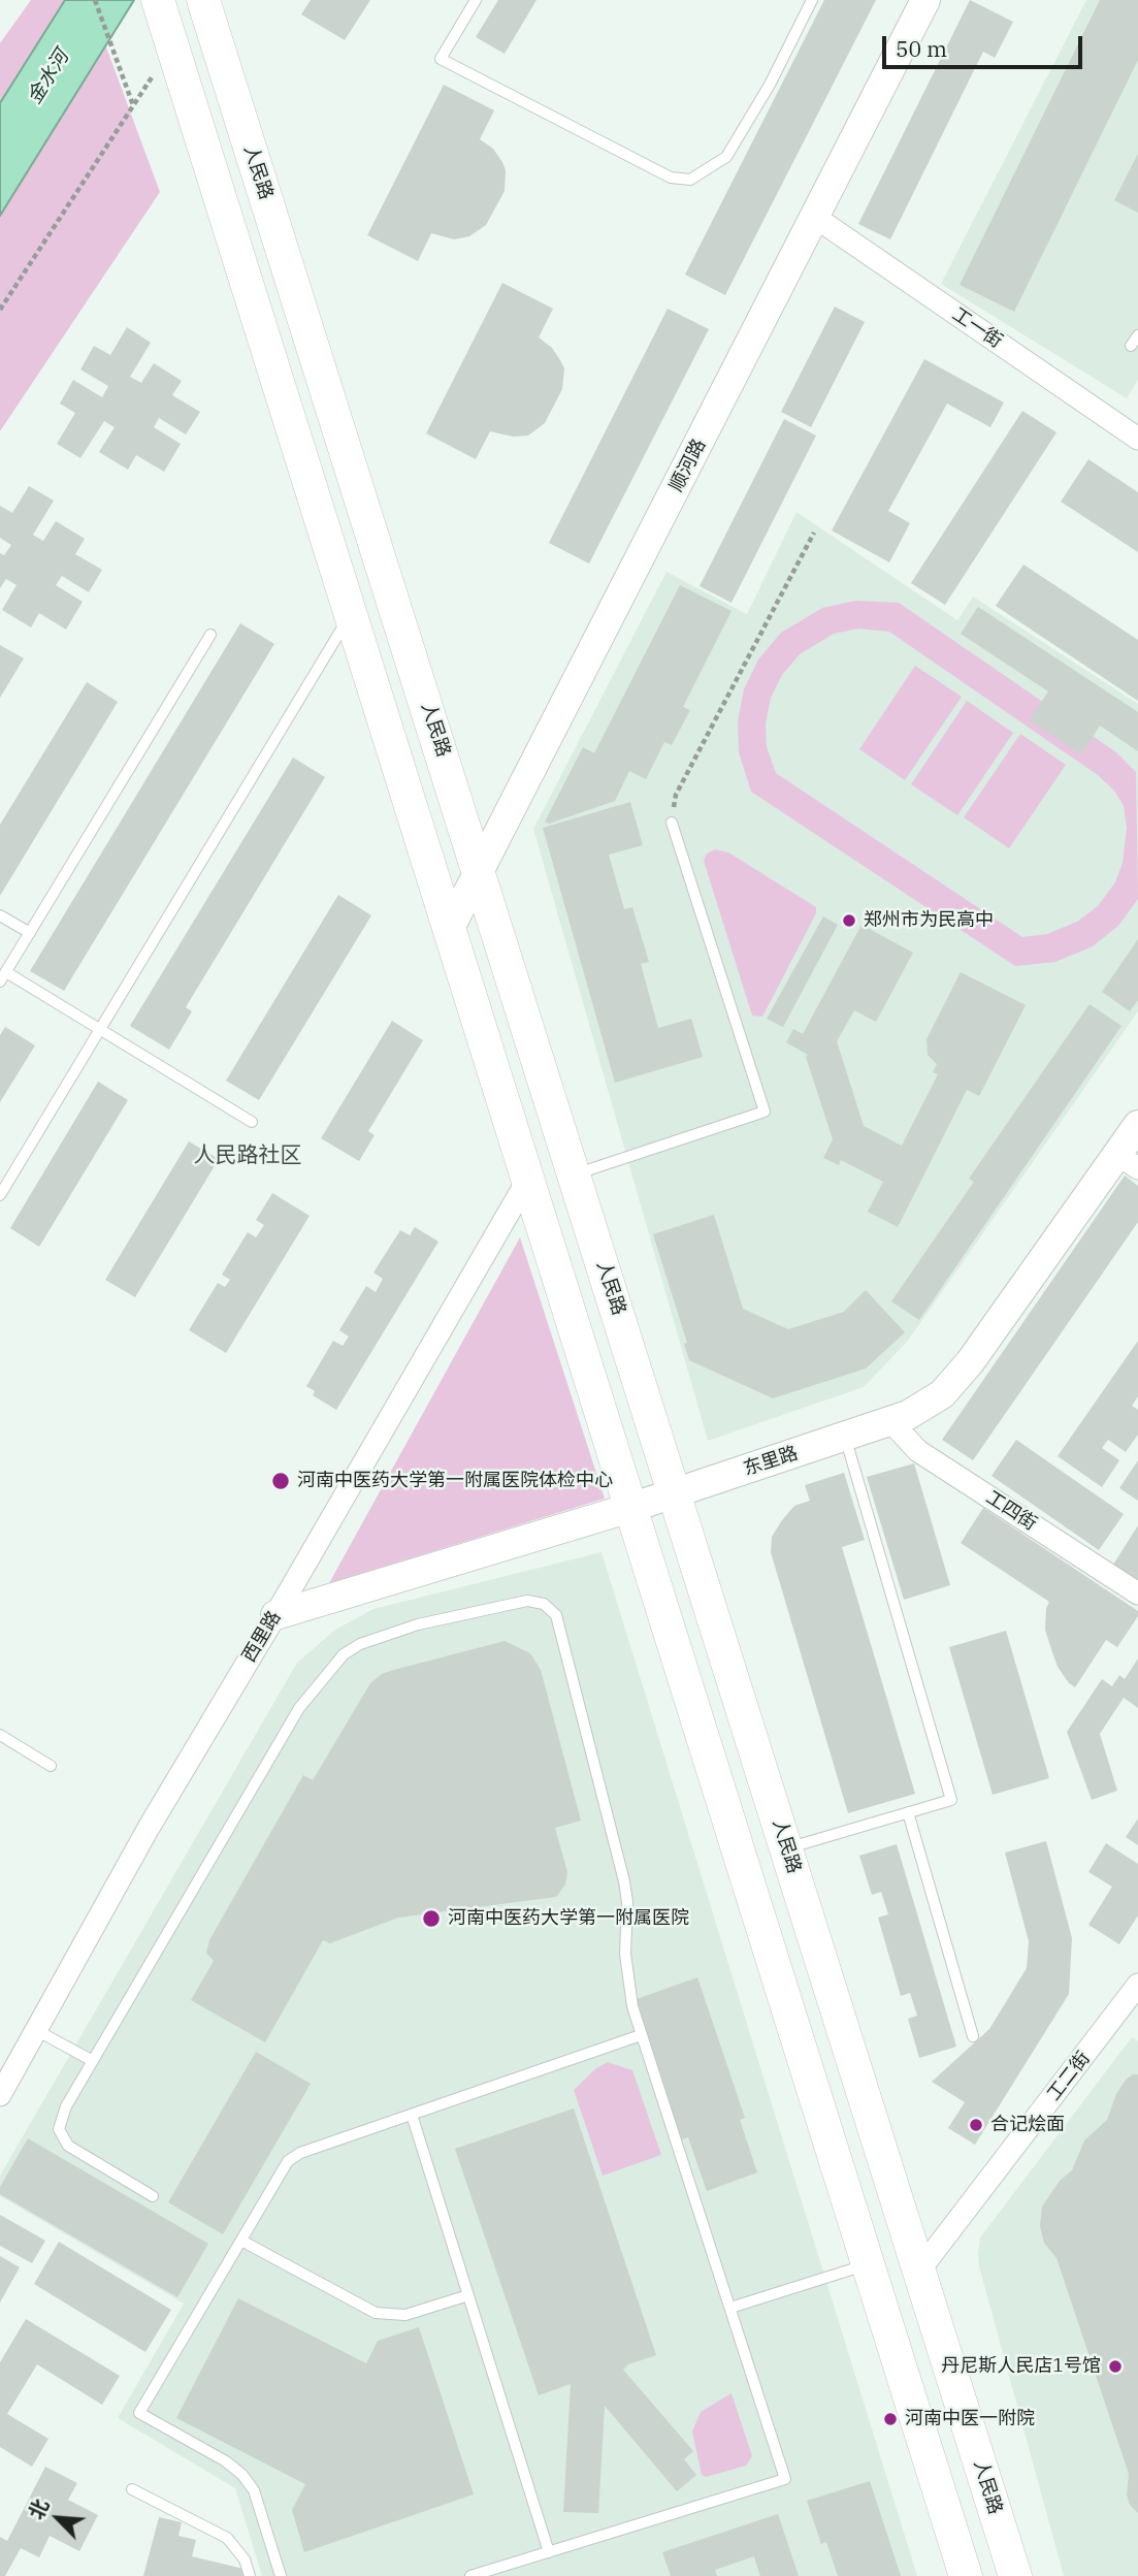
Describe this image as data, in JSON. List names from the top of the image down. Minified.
{"streets":{"main road":["人民路"],"street":["工一街","顺河路","东里路","工四街","西里路","工二街"]},"crossings":[["人民路","顺河路"],["人民路","东里路"],["人民路","工二街"],["工一街","顺河路"],["东里路","工四街"],["东里路","西里路"]],"districts":["人民路社区"],"water":["金水河"],"places":["郑州市为民高中","河南中医药大学第一附属医院体检中心","河南中医药大学第一附属医院","合记烩面","丹尼斯人民店1号馆","河南中医一附院"],"scale_bar":"50 m","north":"top left"}
